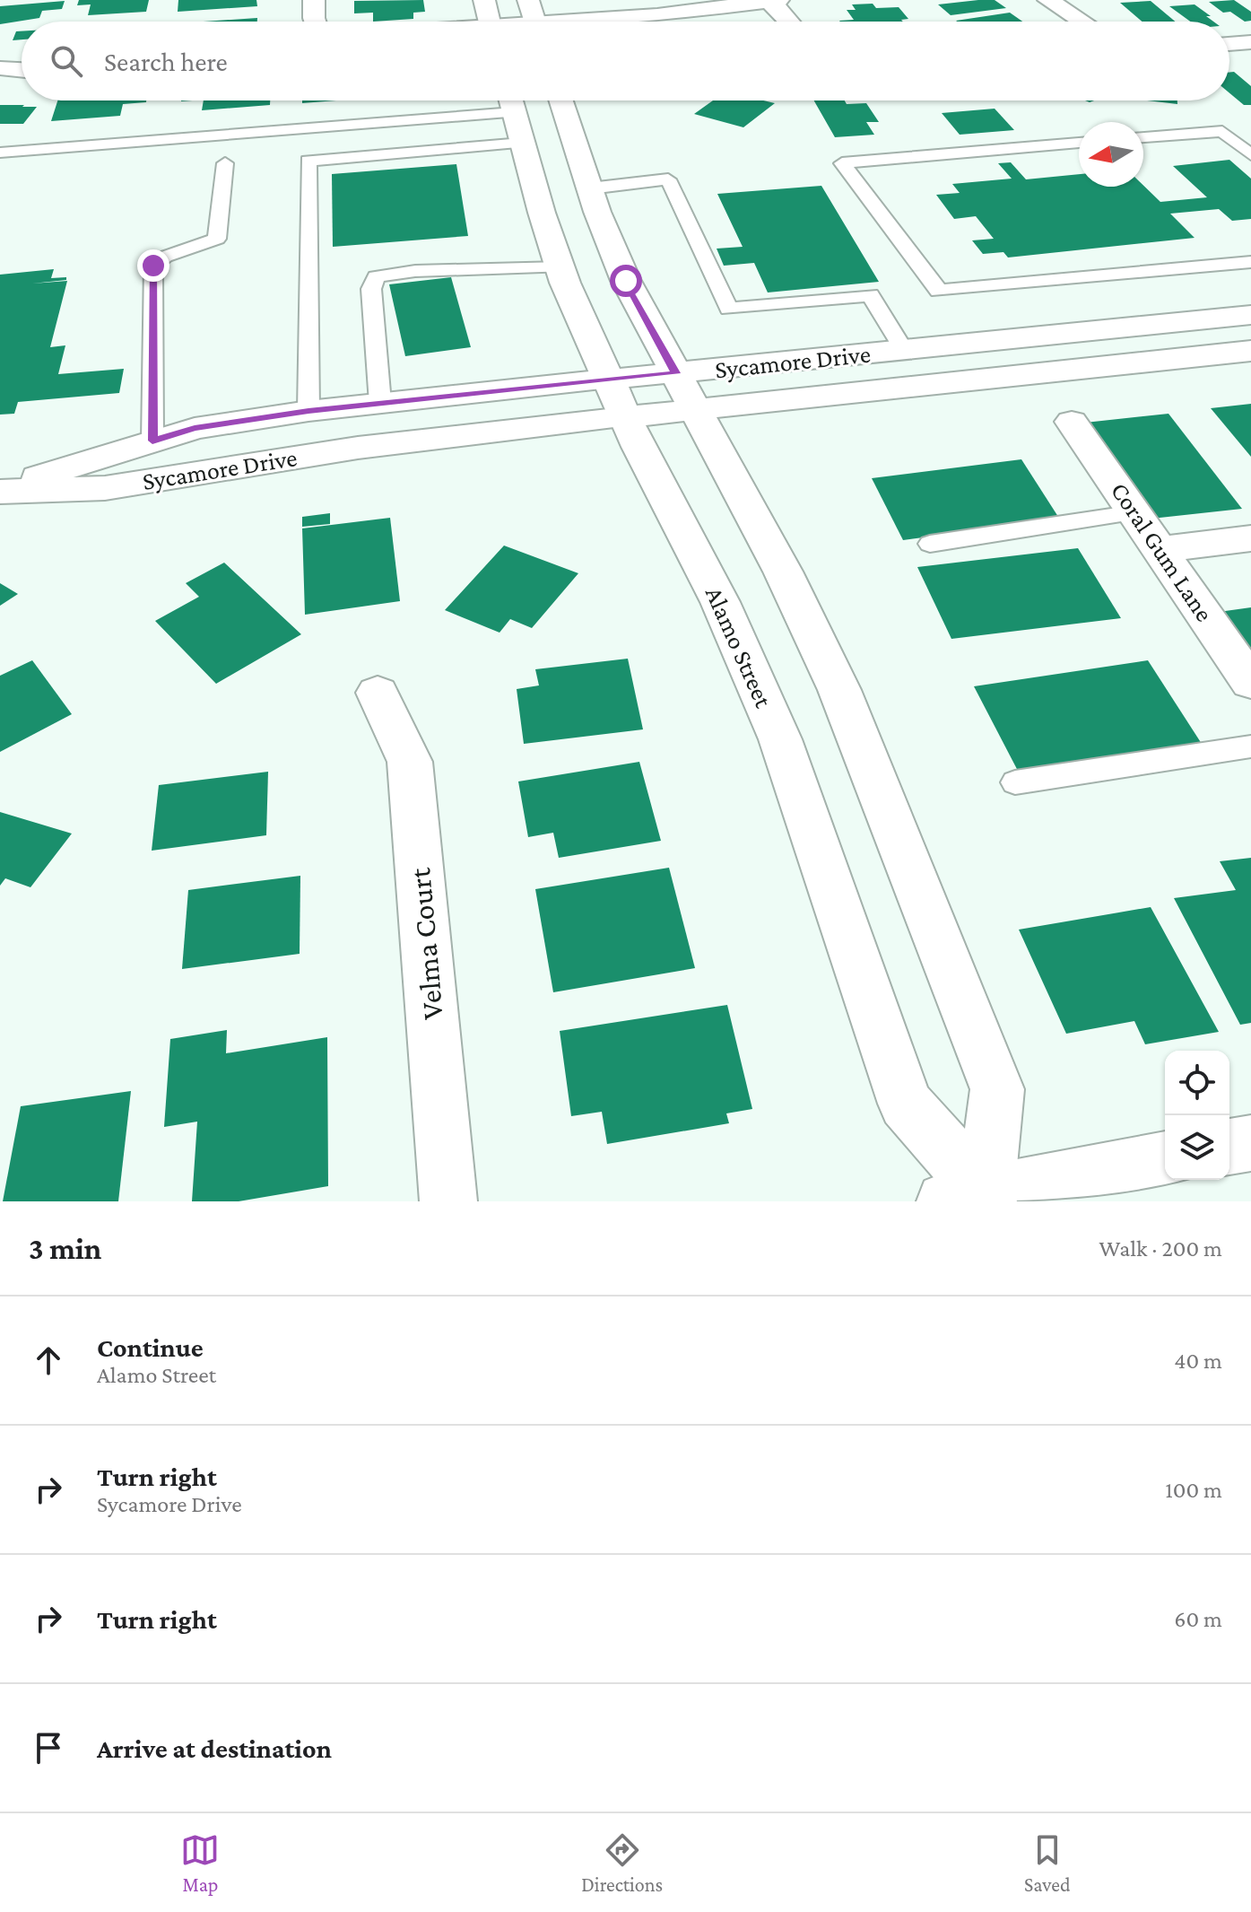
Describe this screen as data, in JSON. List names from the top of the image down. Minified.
{"streets":{"main road":["Sycamore Drive","Coral Gum Lane","Alamo Street","Velma Court"]},"crossings":[["Sycamore Drive","Alamo Street"]],"north":"left","page":{"search":"Search here","heading":["3 min","Walk · 200 m"],"list":[["Continue","Alamo Street","40 m"],["Turn right","Sycamore Drive","100 m"],["Turn right","60 m"],"Arrive at destination"],"nav":["Map","Directions","Saved"]}}
